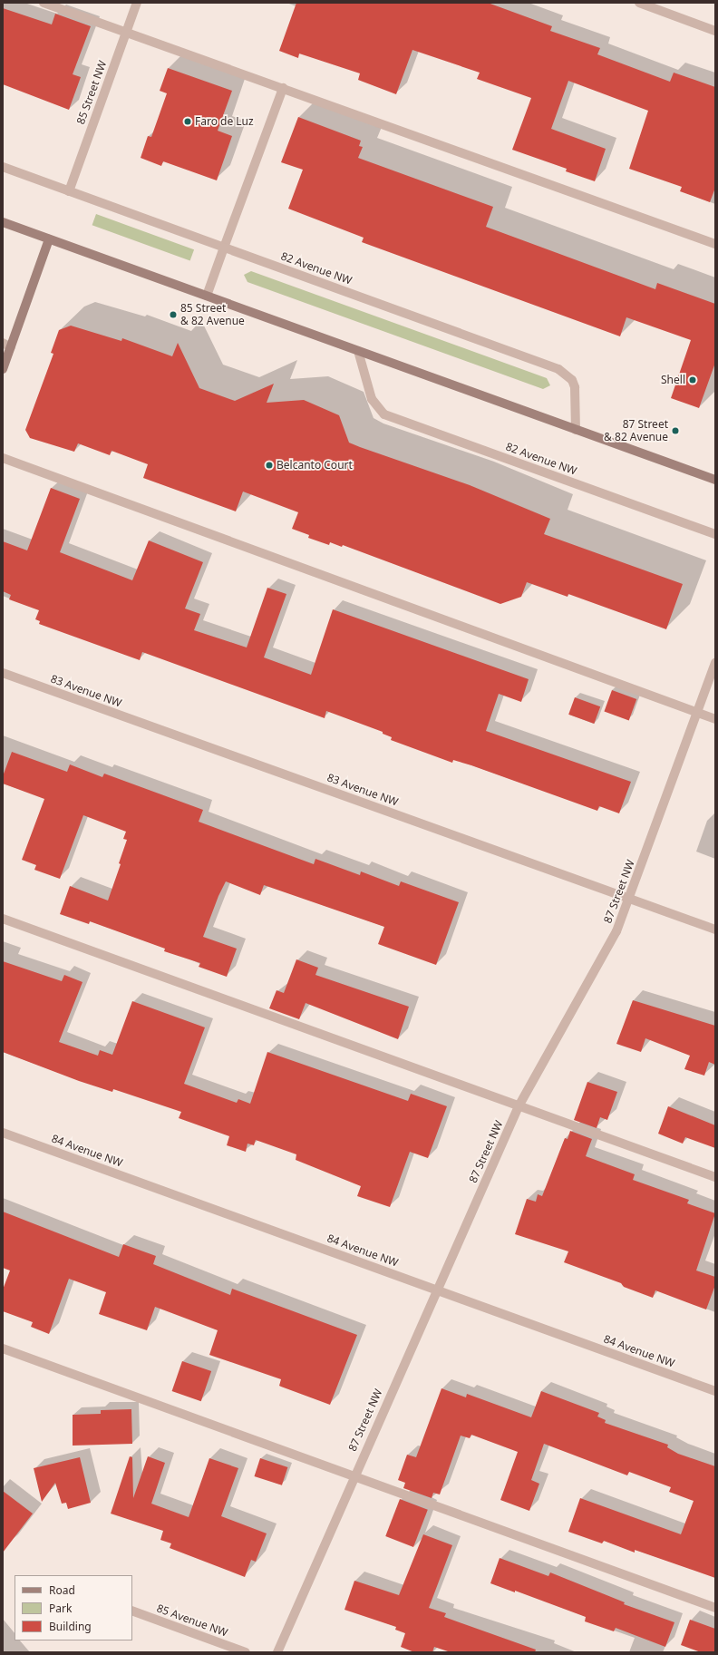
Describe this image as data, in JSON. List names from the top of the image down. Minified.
{"streets":{"street":["85 Street NW","82 Avenue NW","83 Avenue NW","87 Street NW","84 Avenue NW","85 Avenue NW"]},"crossings":[["85 Street NW","82 Avenue NW"],["83 Avenue NW","87 Street NW"],["87 Street NW","84 Avenue NW"]],"places":["Faro de Luz","85 Street & 82 Avenue","Shell","87 Street & 82 Avenue","Belcanto Court"],"legend":["Road","Park","Building"]}
